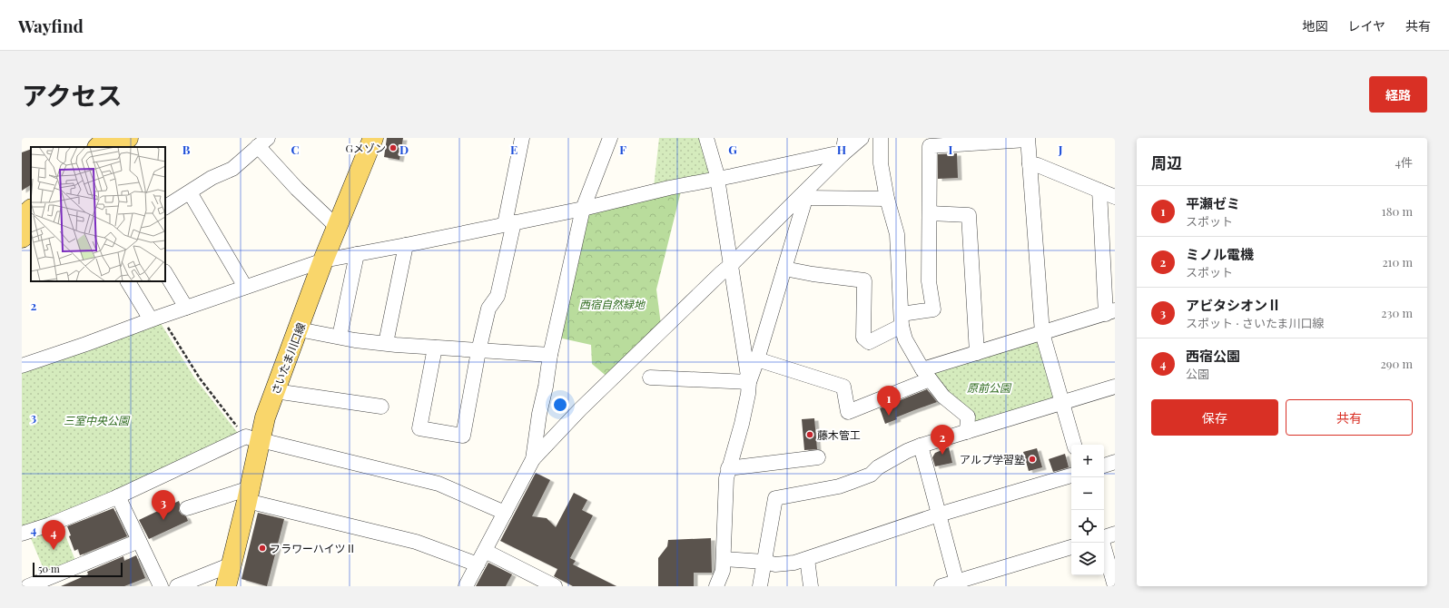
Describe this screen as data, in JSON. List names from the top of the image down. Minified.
{"streets":{"main road":["さいたま川口線"]},"parks":["西宿自然緑地","原前公園","三室中央公園"],"places":["Gメゾン","藤木管工","アルプ学習塾","フラワーハイツⅡ"],"scale_bar":"50 m","page":{"header":"Wayfind","nav":["地図","レイヤ","共有"],"title":"アクセス","buttons":["経路",["保存","共有"]],"heading":["周辺","4件"],"list":[{"mark":"1","name":"平瀬ゼミ","note":"スポット","value":"180 m"},{"mark":"2","name":"ミノル電機","note":"スポット","value":"210 m"},{"mark":"3","name":"アビタシオンⅡ","note":"スポット · さいたま川口線","value":"230 m"},{"mark":"4","name":"西宿公園","note":"公園","value":"290 m"}],"pins":["1","2","3","4"],"map_buttons":["+","−"],"scale":"50 m"},"grid":{"columns":["B","C","D","E","F","G","H","I","J"],"rows":["2","3","4"]}}
